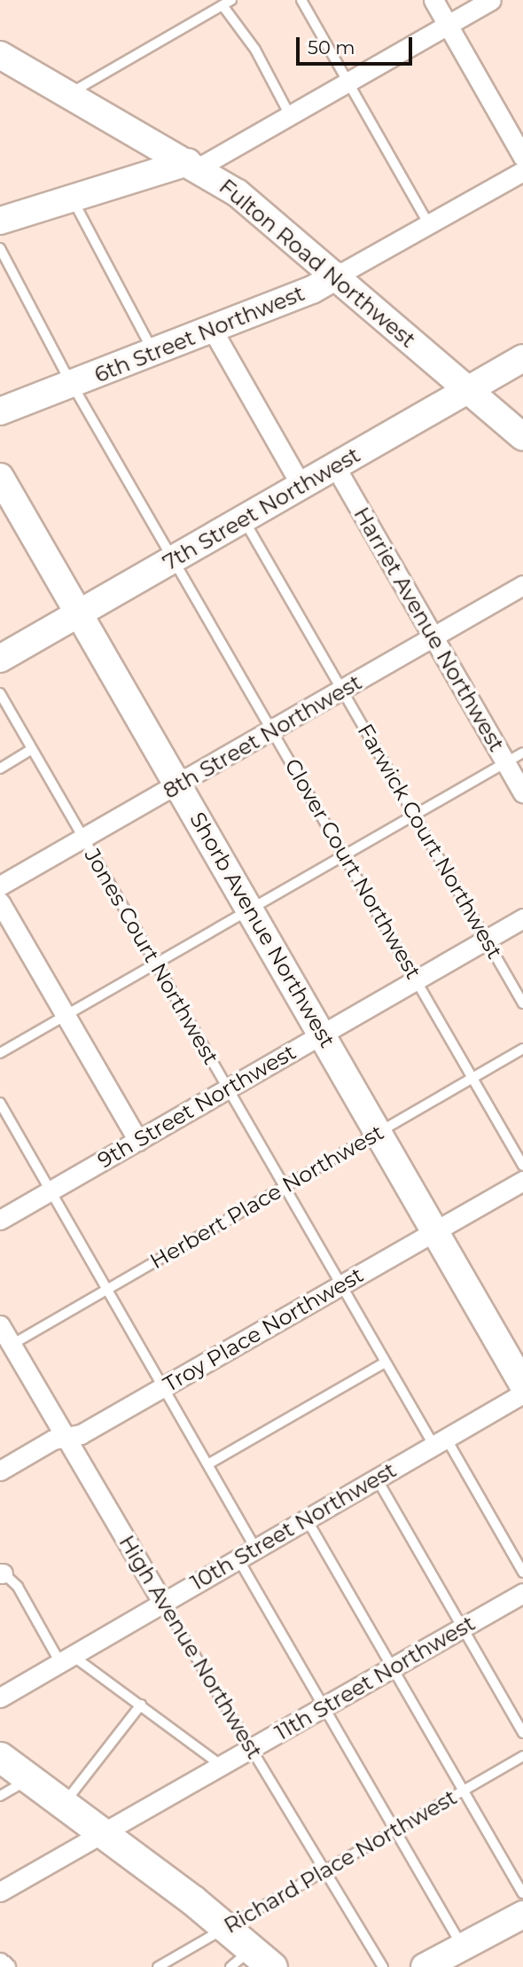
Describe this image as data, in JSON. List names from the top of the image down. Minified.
{"streets":{"street":["Fulton Road Northwest","6th Street Northwest","7th Street Northwest","Harriet Avenue Northwest","8th Street Northwest","Shorb Avenue Northwest","9th Street Northwest","Troy Place Northwest","10th Street Northwest","High Avenue Northwest","11th Street Northwest"],"lane":["Farwick Court Northwest","Clover Court Northwest","Jones Court Northwest","Herbert Place Northwest","Richard Place Northwest"]},"crossings":[["Fulton Road Northwest","6th Street Northwest"],["Fulton Road Northwest","7th Street Northwest"],["6th Street Northwest","Clover Court Northwest"],["7th Street Northwest","Harriet Avenue Northwest"],["7th Street Northwest","Farwick Court Northwest"],["7th Street Northwest","Clover Court Northwest"],["7th Street Northwest","Shorb Avenue Northwest"],["Harriet Avenue Northwest","8th Street Northwest"],["8th Street Northwest","Farwick Court Northwest"],["8th Street Northwest","Clover Court Northwest"],["8th Street Northwest","Shorb Avenue Northwest"],["8th Street Northwest","Jones Court Northwest"],["Farwick Court Northwest","9th Street Northwest"],["Clover Court Northwest","9th Street Northwest"],["Clover Court Northwest","Herbert Place Northwest"],["Shorb Avenue Northwest","9th Street Northwest"],["Shorb Avenue Northwest","Herbert Place Northwest"],["Shorb Avenue Northwest","Troy Place Northwest"],["Jones Court Northwest","9th Street Northwest"],["Jones Court Northwest","Herbert Place Northwest"],["Jones Court Northwest","Troy Place Northwest"],["Jones Court Northwest","10th Street Northwest"],["Herbert Place Northwest","High Avenue Northwest"],["Troy Place Northwest","High Avenue Northwest"],["10th Street Northwest","High Avenue Northwest"],["High Avenue Northwest","11th Street Northwest"],["High Avenue Northwest","Richard Place Northwest"]],"scale_bar":"50 m"}
